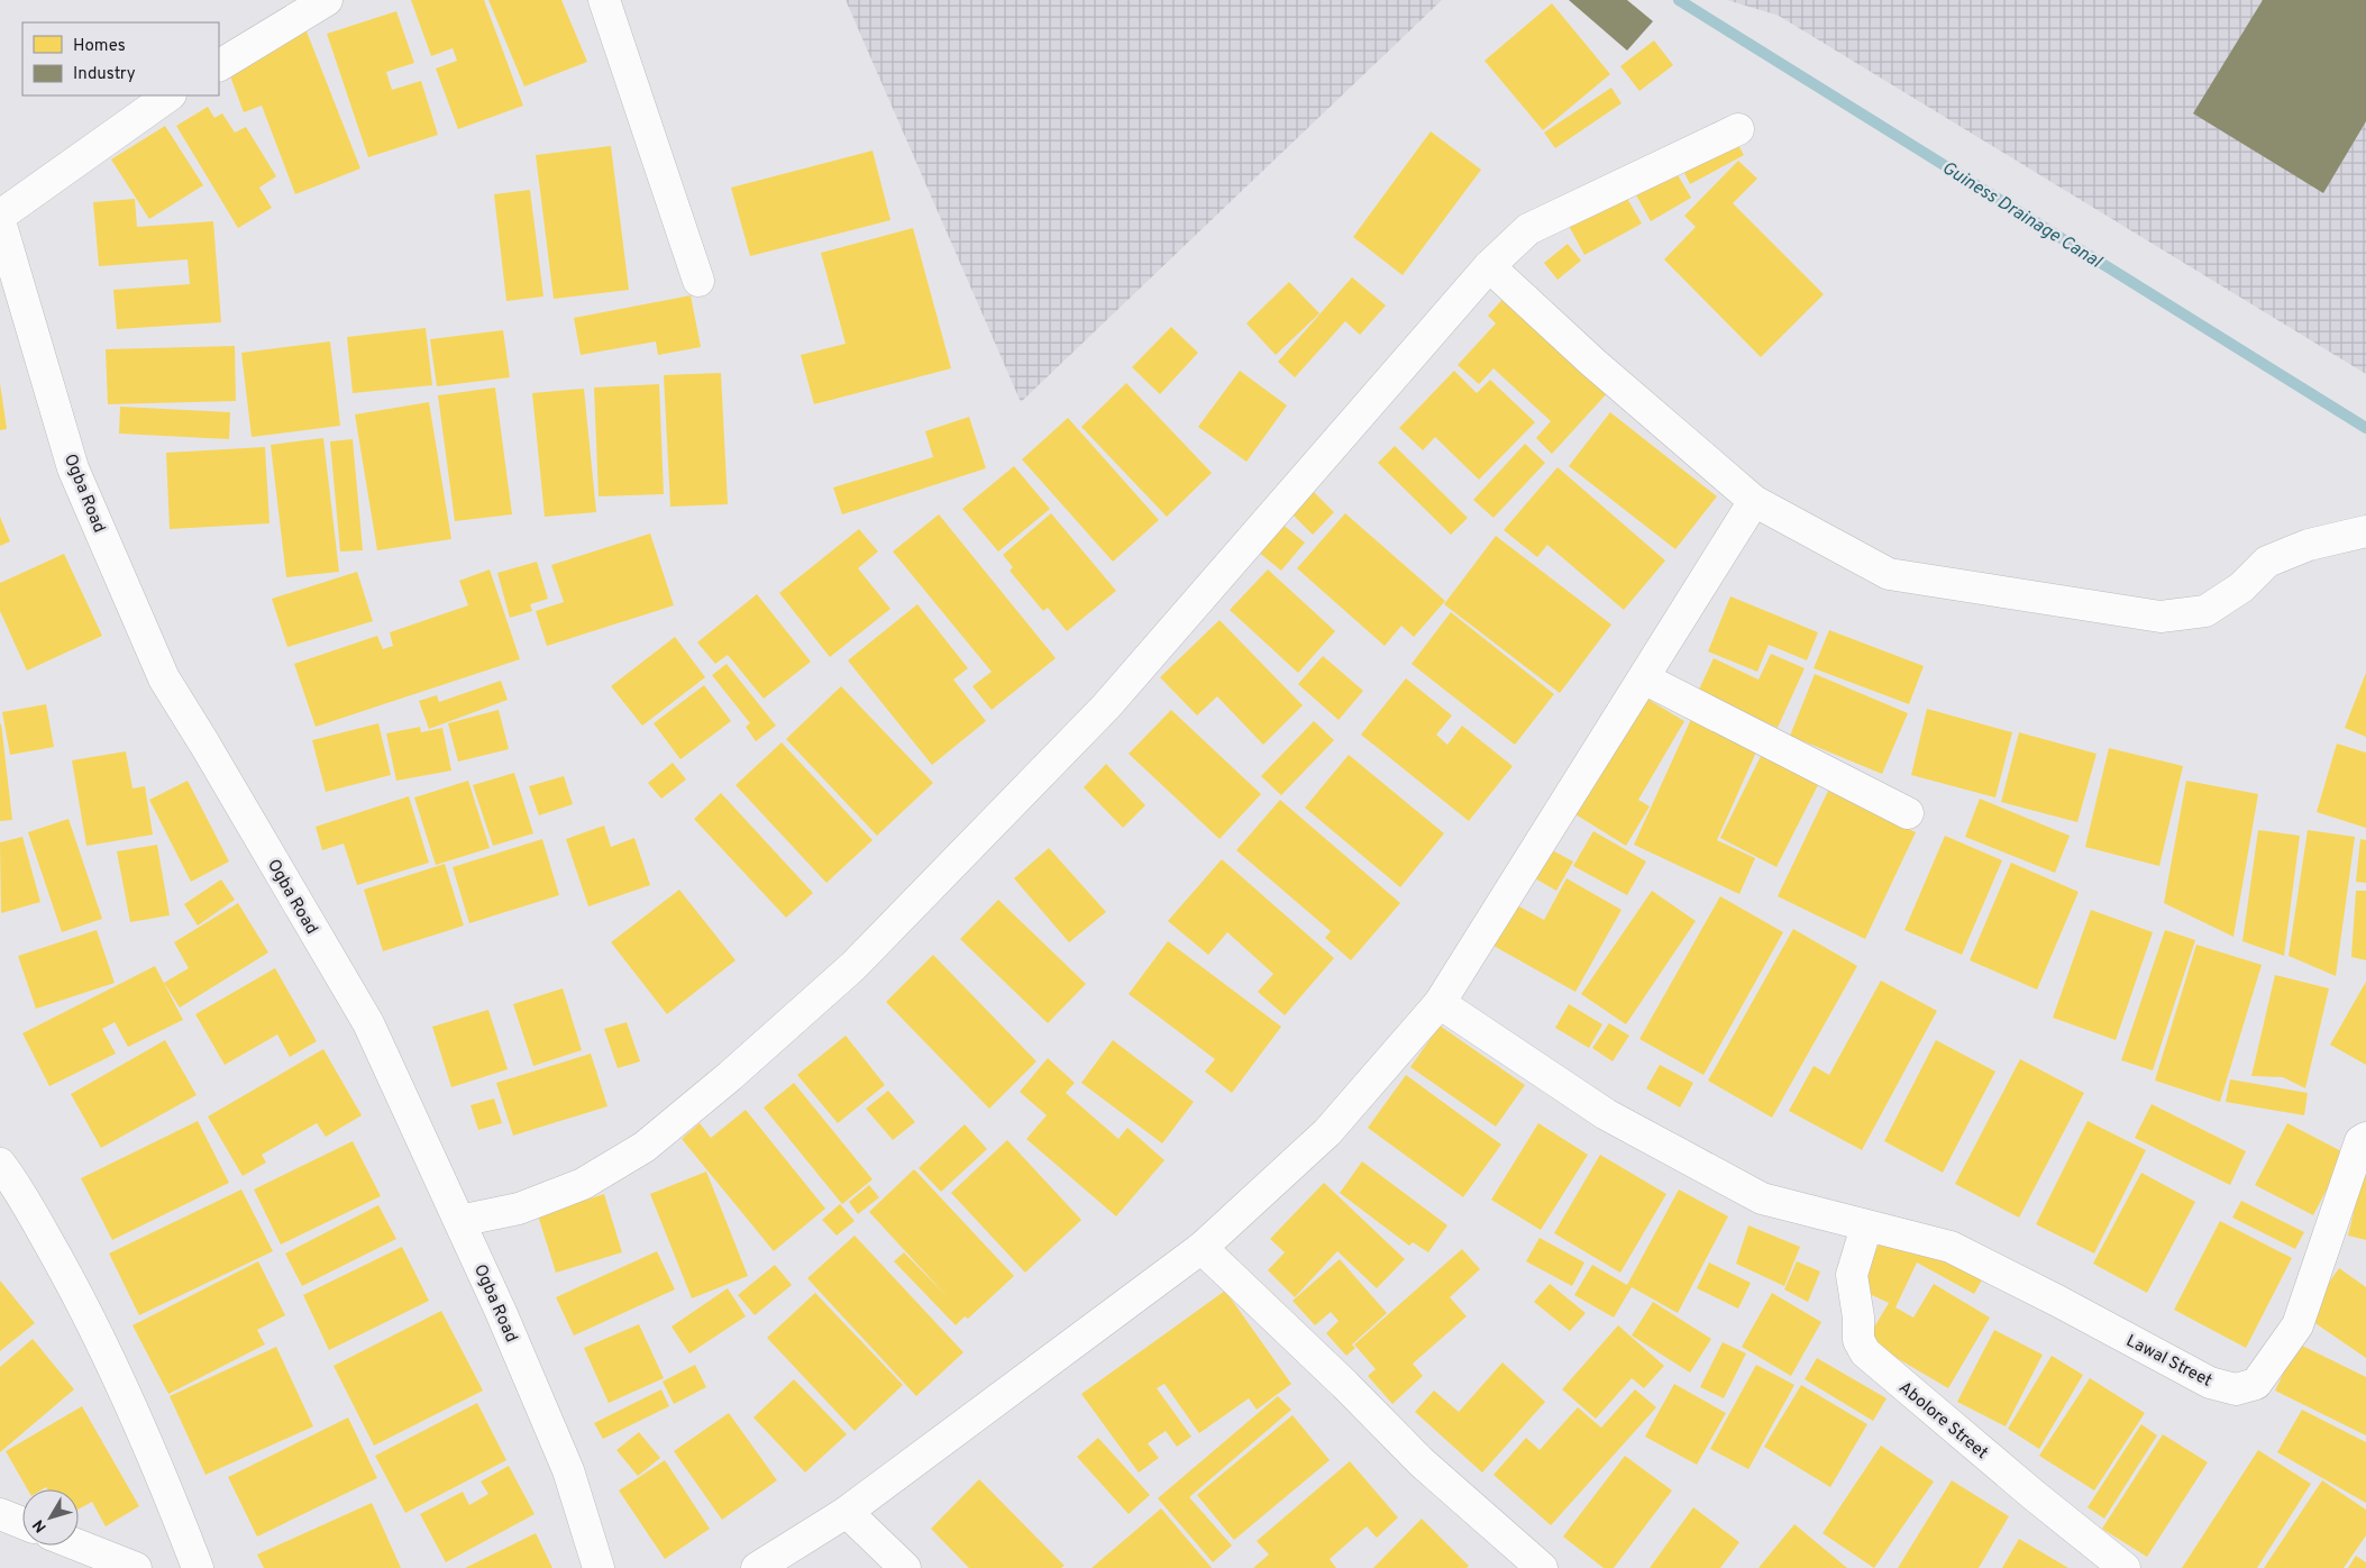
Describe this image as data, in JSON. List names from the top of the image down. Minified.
{"streets":{"street":["Ogba Road","Lawal Street","Abolore Street"]},"crossings":[["Lawal Street","Abolore Street"]],"water":["Guiness Drainage Canal"],"legend":["Homes","Industry"],"north":"bottom left"}
